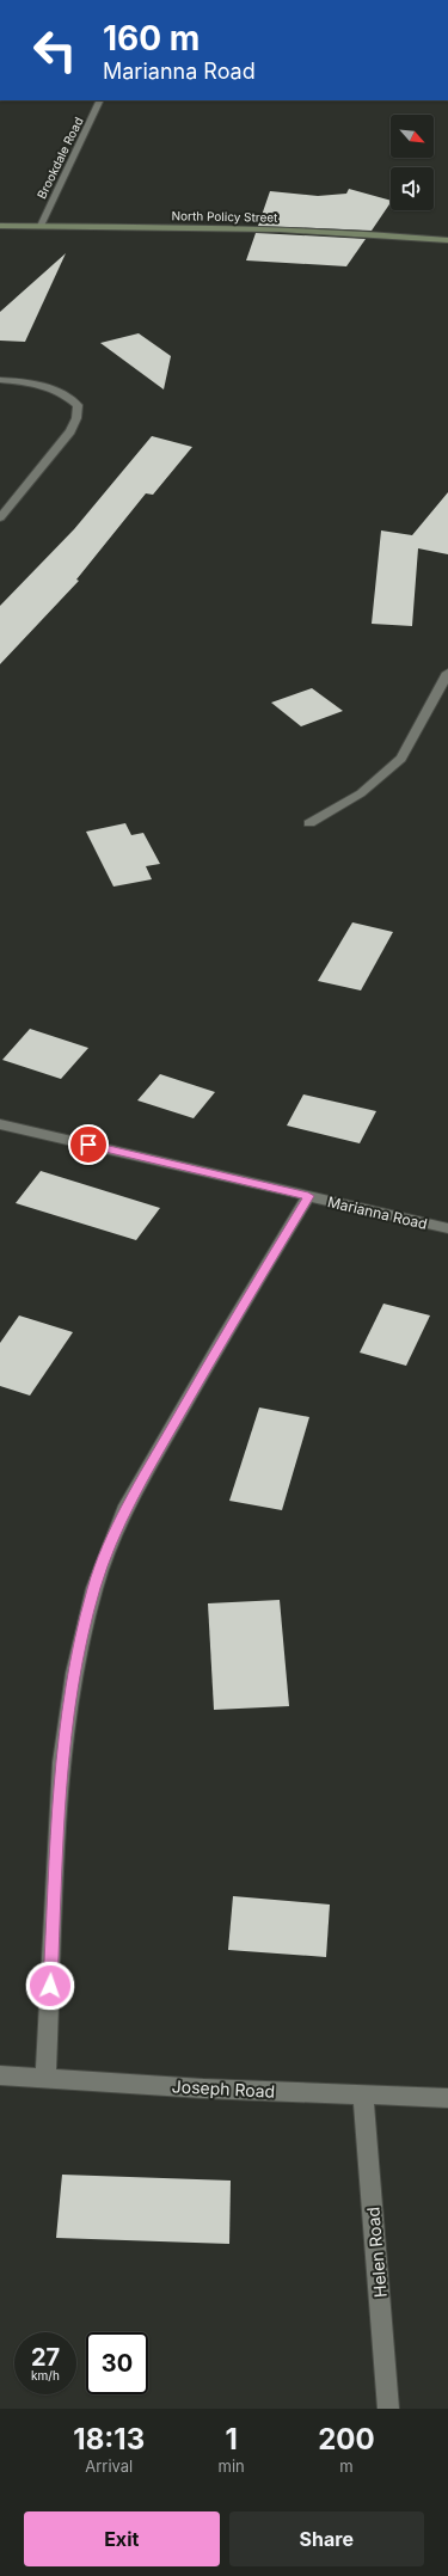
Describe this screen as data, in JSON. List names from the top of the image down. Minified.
{"streets":{"street":["Brookdale Road","North Policy Street","Marianna Road","Joseph Road","Helen Road"]},"crossings":[["Brookdale Road","North Policy Street"],["Joseph Road","Helen Road"]],"north":"bottom right","page":{"turn":["160 m","Marianna Road"],"speed":"27 km/h","limit":"30","eta":["18:13","Arrival","1","min","200","m"],"buttons":["Exit","Share"]}}
